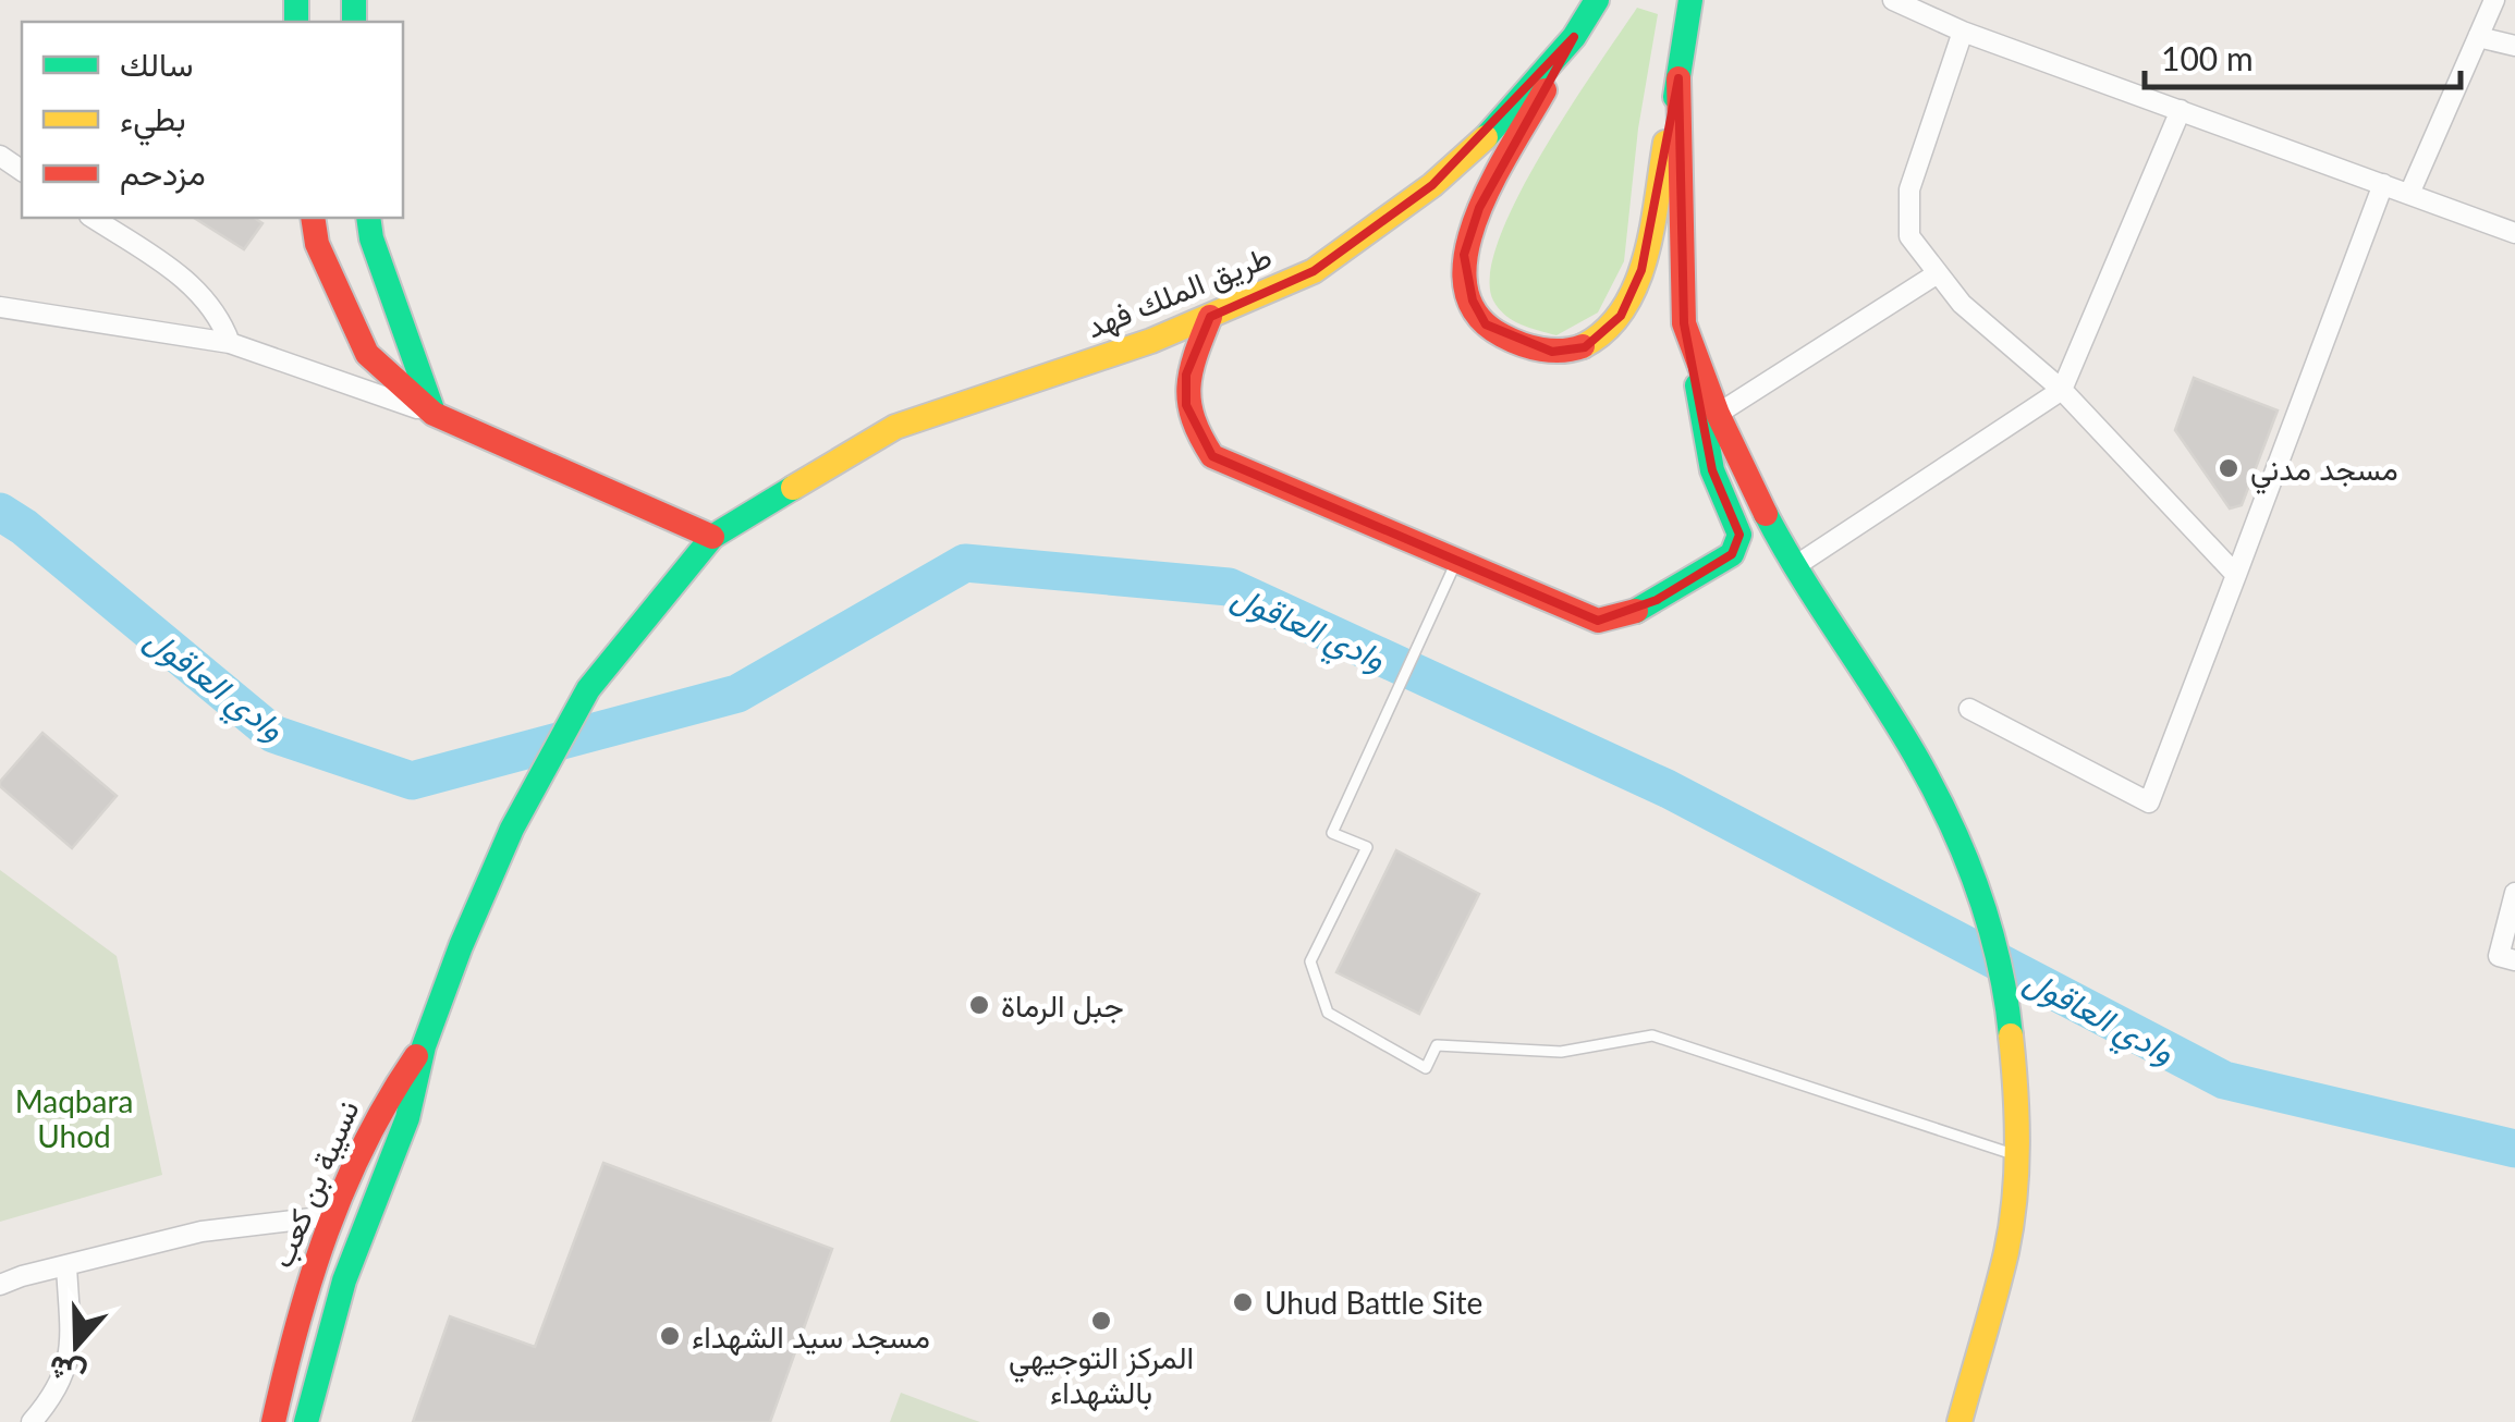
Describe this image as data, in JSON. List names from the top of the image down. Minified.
{"streets":{"main road":["طريق الملك فهد","نسيبة بن كعب"]},"crossings":[["طريق الملك فهد","نسيبة بن كعب"]],"water":["وادي العاقول"],"parks":["Maqbara Uhod"],"places":["مسجد مدني","جبل الرماة","Uhud Battle Site","المركز التوجيهي بالشهداء","مسجد سيد الشهداء"],"legend":["سالك","بطيء","مزدحم"],"scale_bar":"100 m","north":"bottom"}
